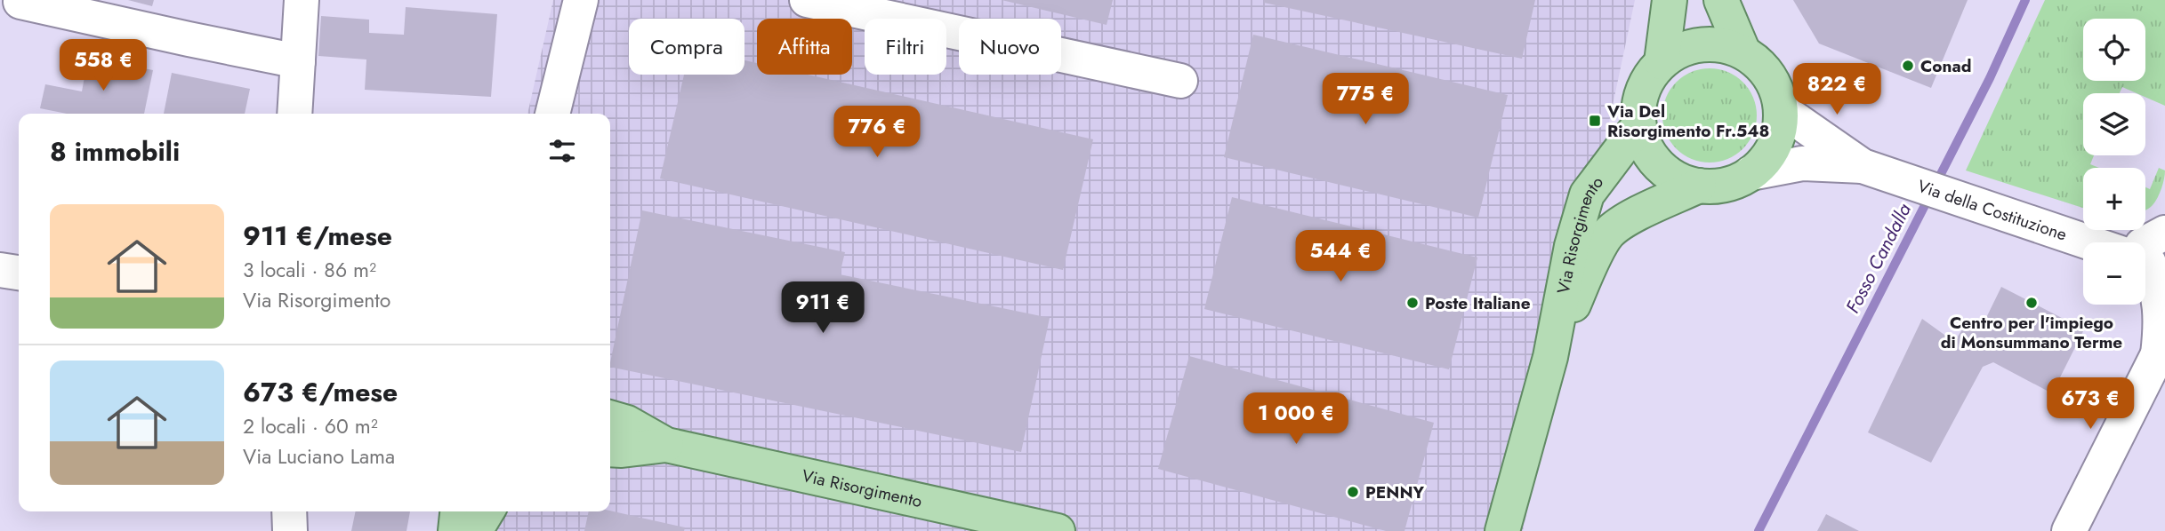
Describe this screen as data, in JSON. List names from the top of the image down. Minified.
{"streets":{"main road":["Via Risorgimento"],"street":["Via della Costituzione"]},"crossings":[["Via della Costituzione","Via Risorgimento"]],"water":["Fosso Candalla"],"places":{"other":["Conad","Poste Italiane","Centro per l'impiego di Monsummano Terme","PENNY"],"transit":["Via Del Risorgimento Fr.548"]},"page":{"map_buttons":["+","−"],"chip":["Compra","Affitta","Filtri","Nuovo"],"price":["558 €","822 €","775 €","776 €","544 €","911 €","673 €","1 000 €"],"heading":"8 immobili","list":[{"name":"911 €/mese","note":"3 locali · 86 m² · Via Risorgimento"},{"name":"673 €/mese","note":"2 locali · 60 m² · Via Luciano Lama"}]}}
